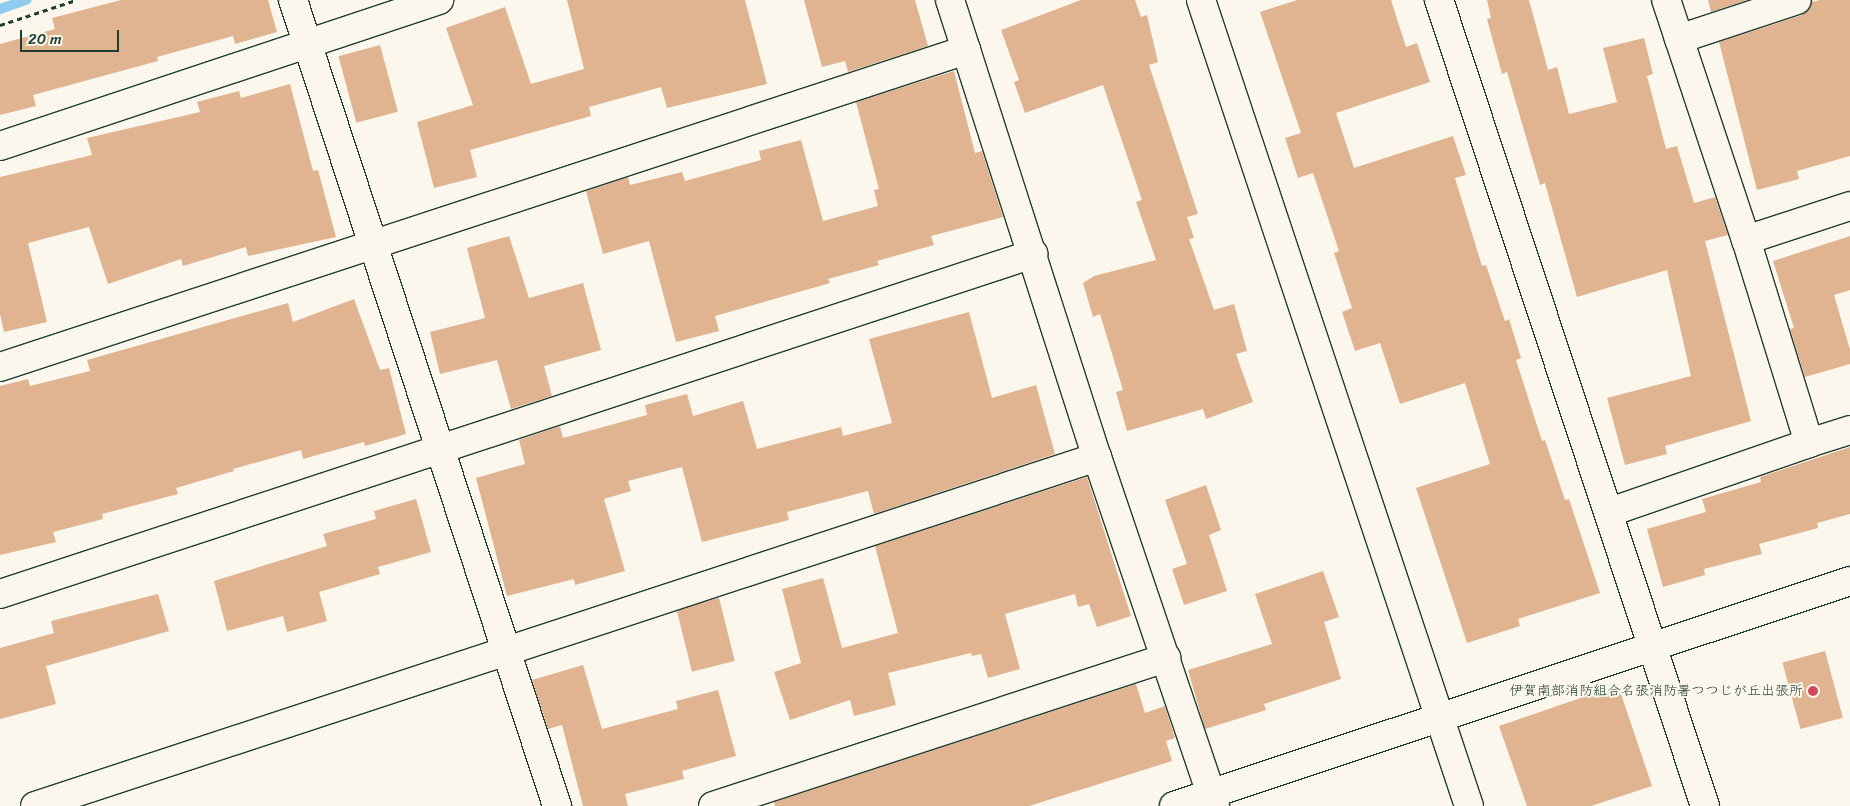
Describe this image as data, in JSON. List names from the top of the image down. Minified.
{"places":["伊賀南部消防組合名張消防署つつじが丘出張所"],"scale_bar":"20 m"}
